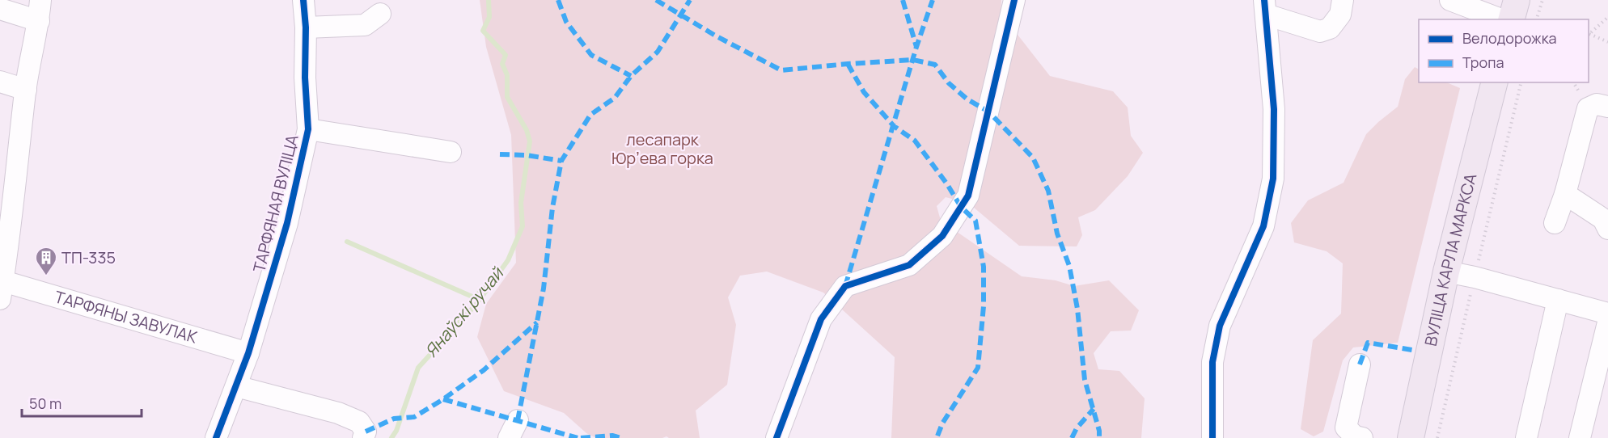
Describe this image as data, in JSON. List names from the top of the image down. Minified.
{"streets":{"main road":["ВУЛІЦА КАРЛА МАРКСА"],"street":["ТАРФЯНАЯ ВУЛІЦА","ТАРФЯНЫ ЗАВУЛАК"]},"crossings":[["ТАРФЯНАЯ ВУЛІЦА","ТАРФЯНЫ ЗАВУЛАК"]],"water":["Янаўскі ручай"],"parks":["лесапарк Юрʼева горка"],"places":{"building":["ТП-335"]},"legend":["Велодорожка","Тропа"],"scale_bar":"50 m"}
